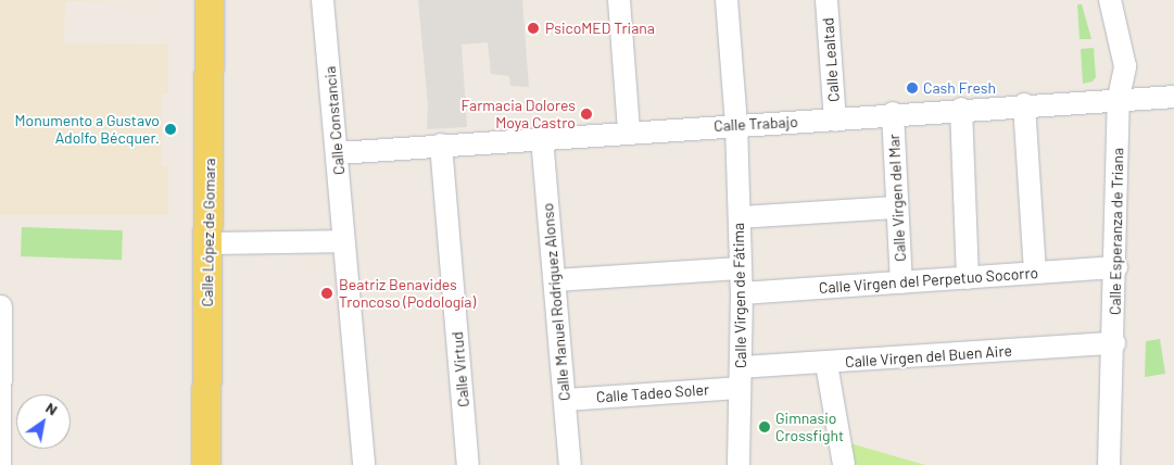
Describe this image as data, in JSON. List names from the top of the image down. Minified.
{"streets":{"main road":["Calle López de Gomara"],"street":["Calle Lealtad","Calle Constancia","Calle Trabajo","Calle Virgen del Mar","Calle Esperanza de Triana","Calle Virgen del Perpetuo Socorro","Calle Virgen de Fátima","Calle Manuel Rodríguez Alonso","Calle Virgen del Buen Aire","Calle Virtud","Calle Tadeo Soler"]},"crossings":[["Calle Lealtad","Calle Trabajo"],["Calle Constancia","Calle Trabajo"],["Calle Trabajo","Calle Virgen del Mar"],["Calle Trabajo","Calle Esperanza de Triana"],["Calle Trabajo","Calle Virgen de Fátima"],["Calle Trabajo","Calle Manuel Rodríguez Alonso"],["Calle Trabajo","Calle Virtud"],["Calle Virgen del Mar","Calle Virgen del Perpetuo Socorro"],["Calle Esperanza de Triana","Calle Virgen del Perpetuo Socorro"],["Calle Esperanza de Triana","Calle Virgen del Buen Aire"],["Calle Virgen del Perpetuo Socorro","Calle Virgen de Fátima"],["Calle Virgen de Fátima","Calle Virgen del Buen Aire"],["Calle Virgen de Fátima","Calle Tadeo Soler"],["Calle Manuel Rodríguez Alonso","Calle Tadeo Soler"],["Calle Virgen del Buen Aire","Calle Tadeo Soler"]],"places":["PsicoMED Triana","Cash Fresh","Farmacia Dolores Moya Castro","Monumento a Gustavo Adolfo Bécquer.","Beatriz Benavides Troncoso (Podología)","Gimnasio Crossfight"],"north":"top right"}
